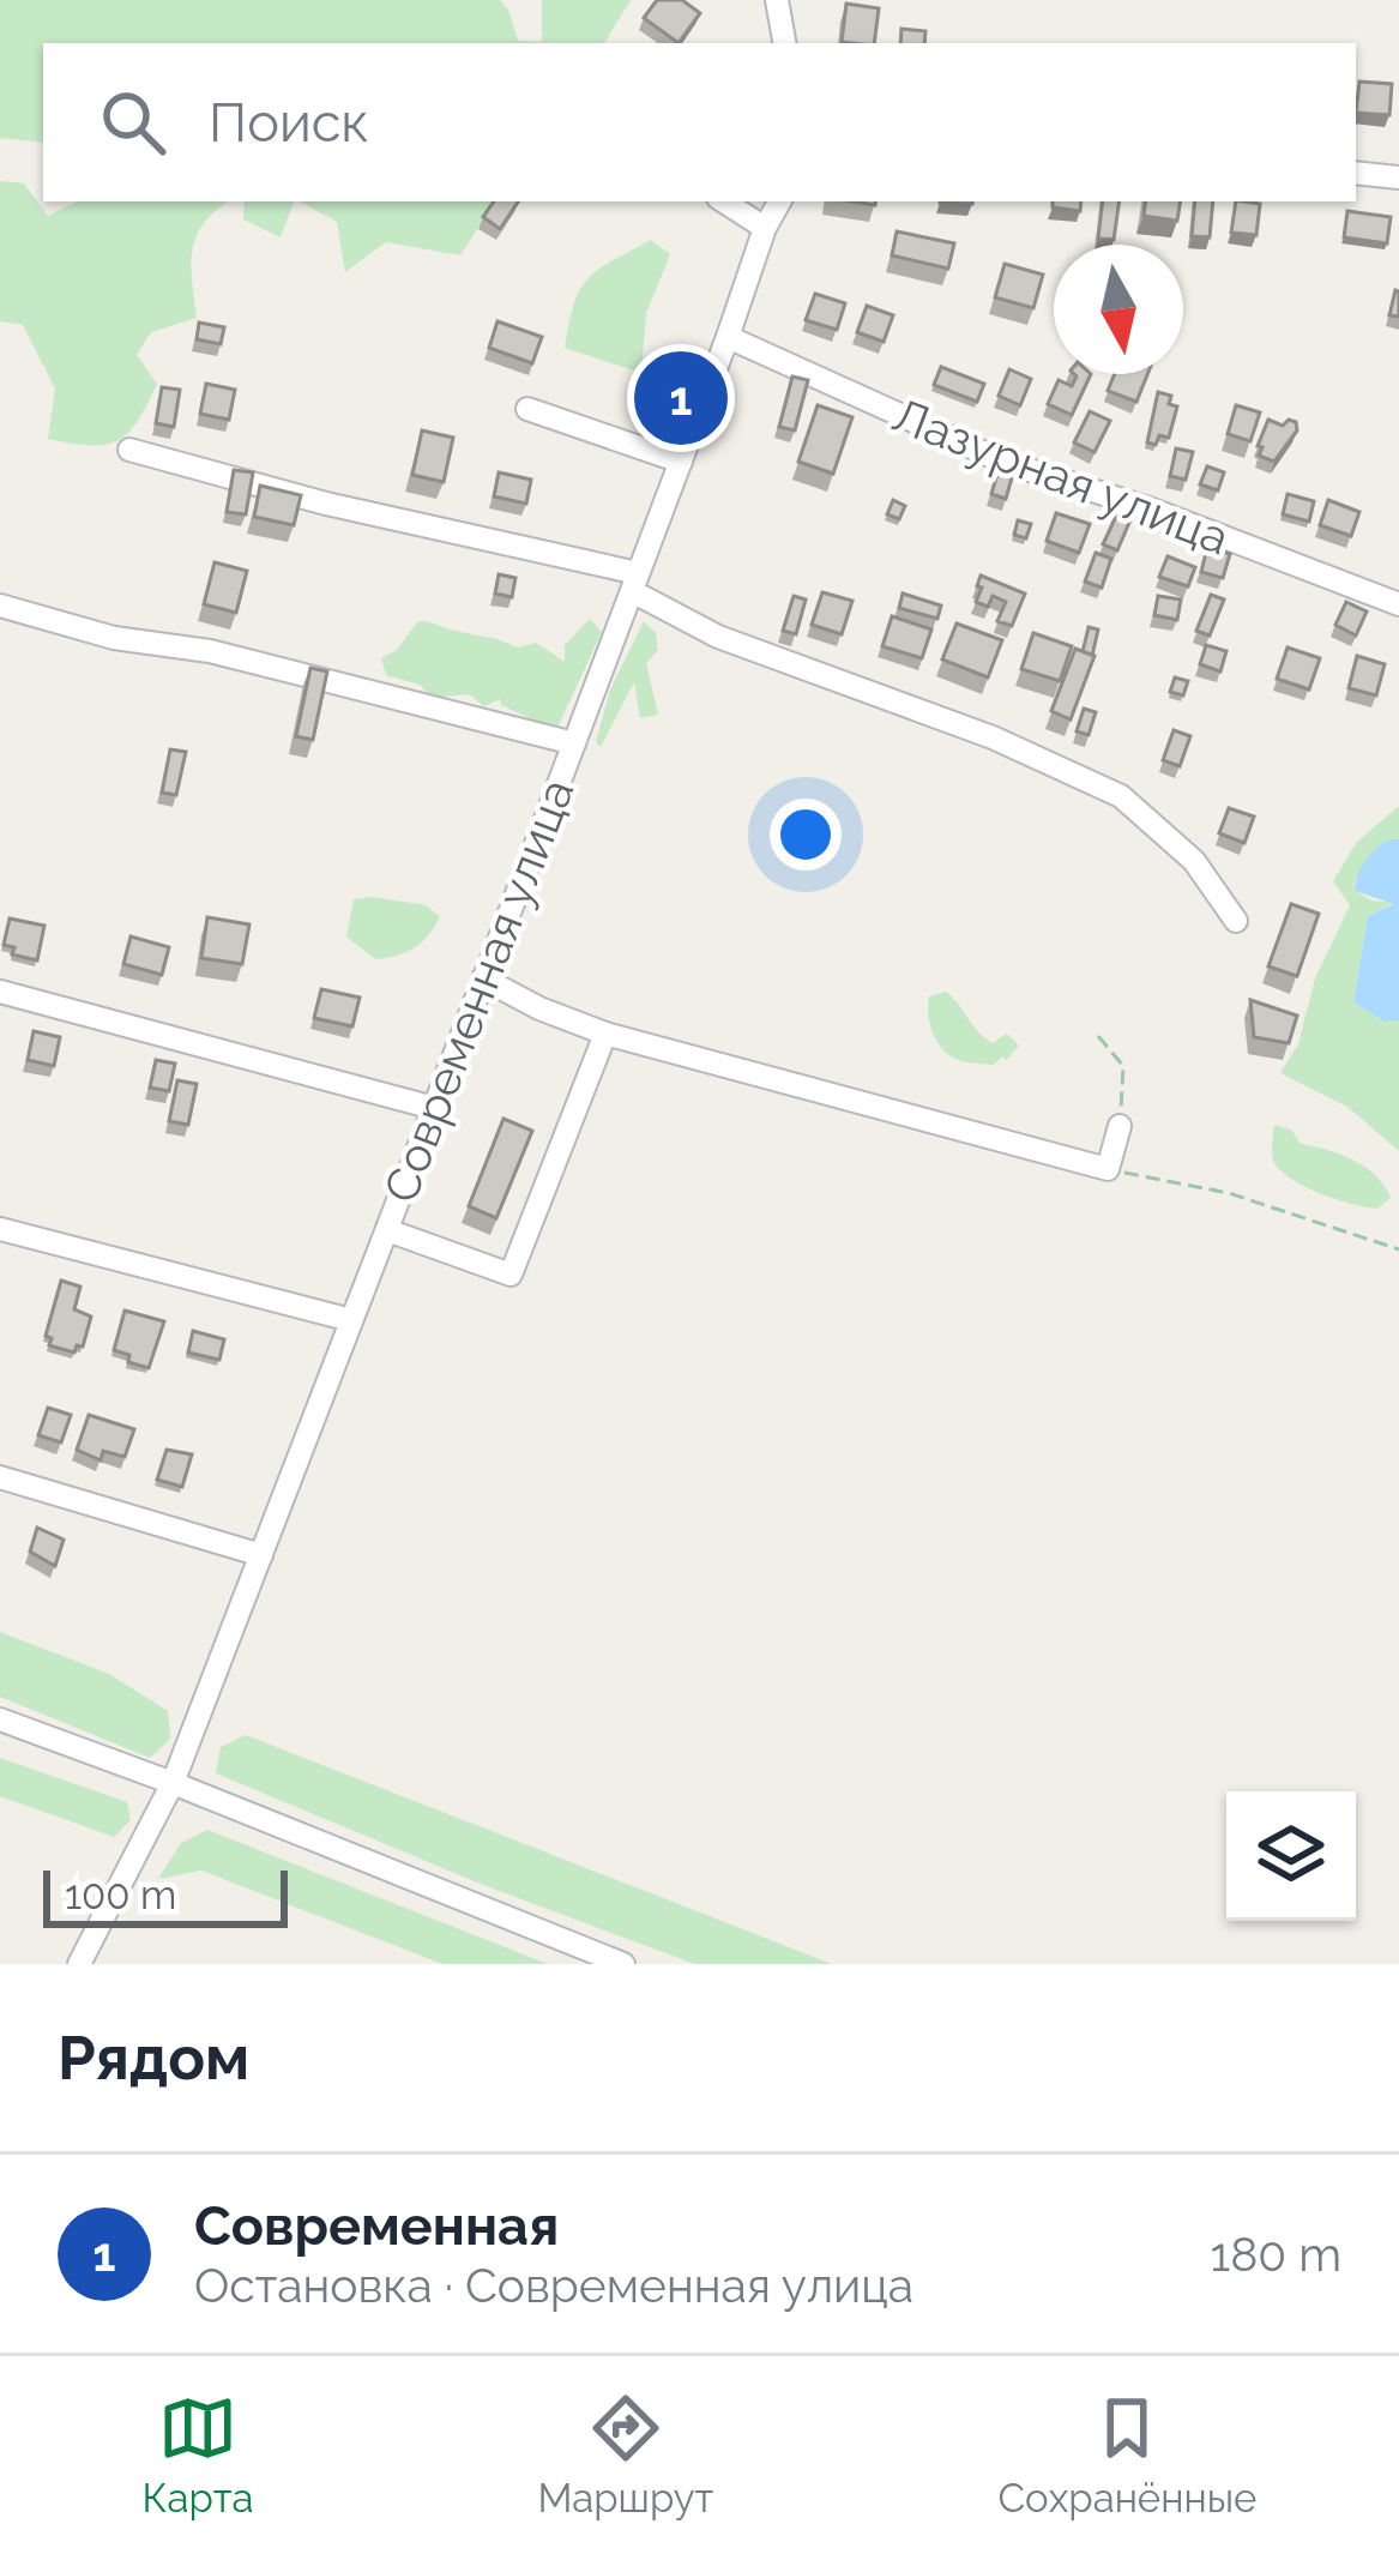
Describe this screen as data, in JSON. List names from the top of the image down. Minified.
{"streets":{"street":["Лазурная улица","Современная улица"]},"crossings":[["Лазурная улица","Современная улица"]],"scale_bar":"100 m","north":"bottom","page":{"search":"Поиск","pins":"1","scale":"100 m","heading":"Рядом","list":[{"mark":"1","name":"Современная","note":"Остановка · Современная улица","value":"180 m"}],"nav":["Карта","Маршрут","Сохранённые"]}}
